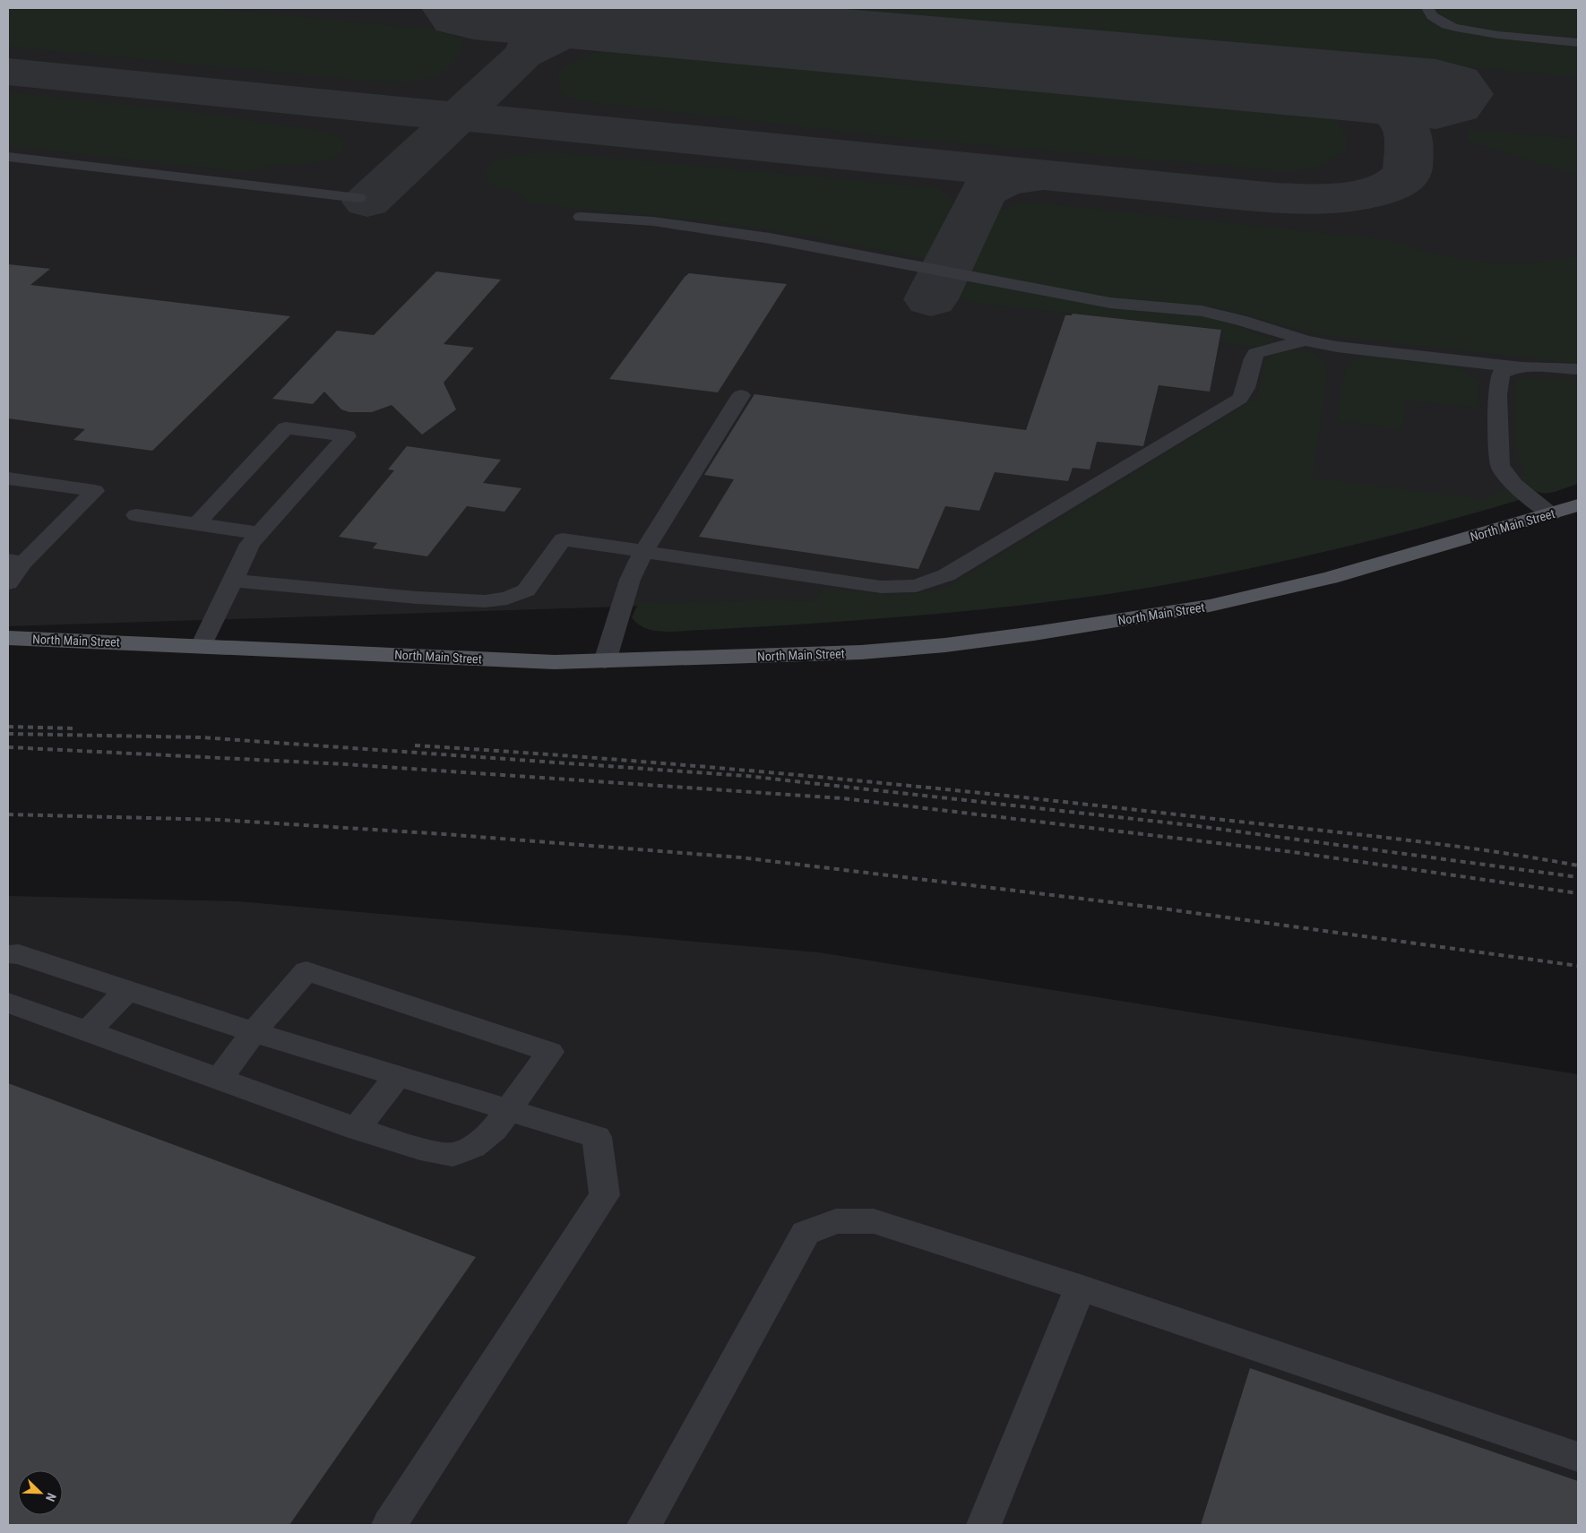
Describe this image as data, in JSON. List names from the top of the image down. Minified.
{"streets":{"main road":["North Main Street"]},"north":"bottom right"}
